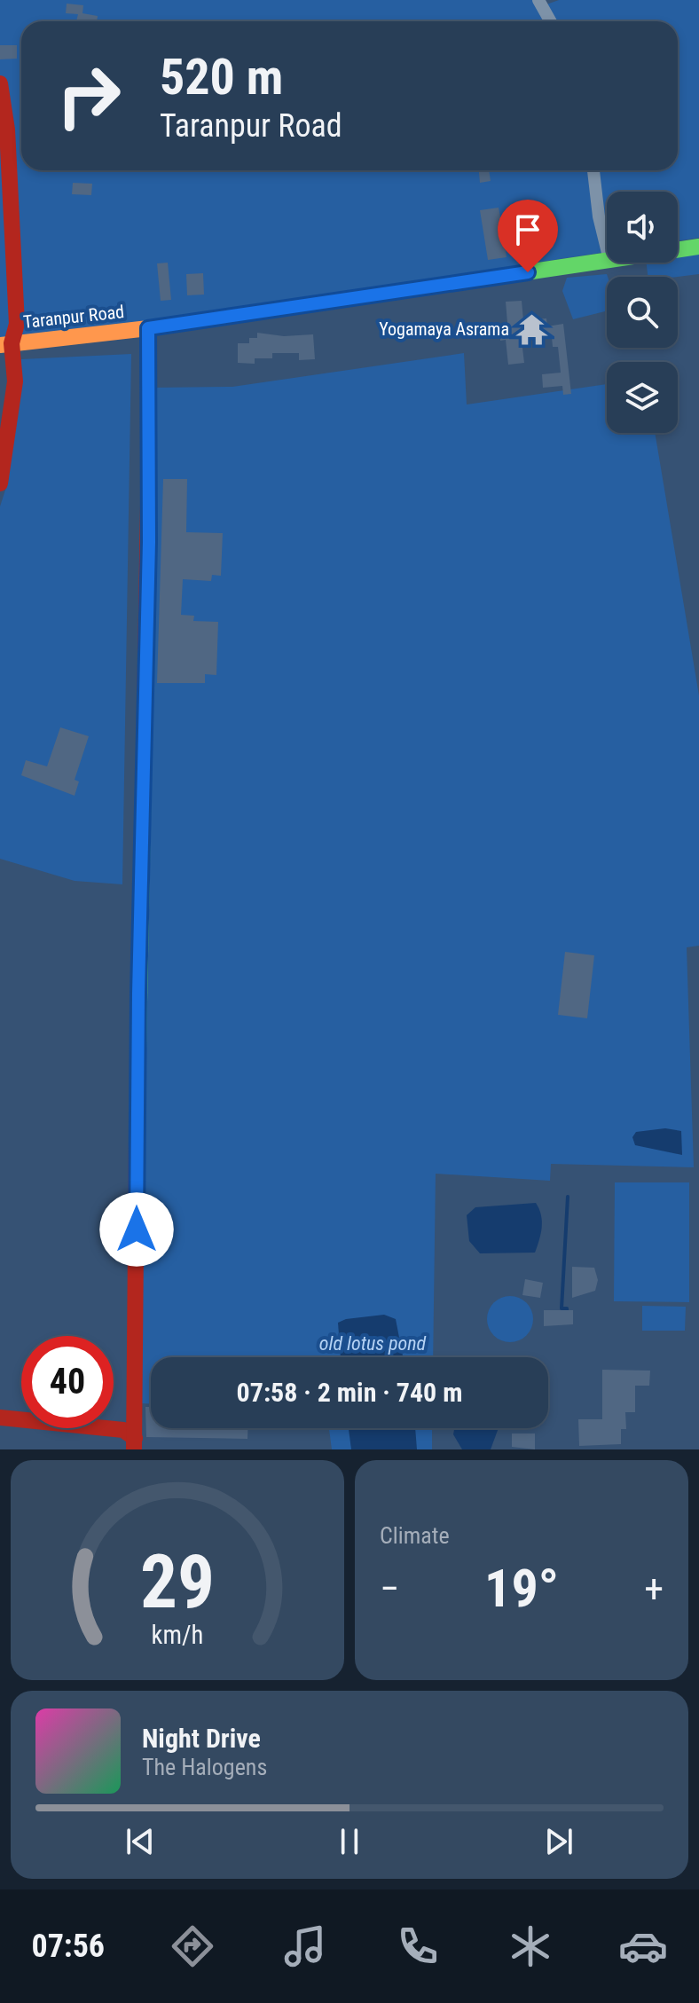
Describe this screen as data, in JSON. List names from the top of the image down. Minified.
{"streets":{"street":["Taranpur Road"]},"water":["old lotus pond"],"places":{"temple":["Yogamaya Asrama"]},"page":{"turn":["520 m","Taranpur Road"],"limit":"40","trip":"07:58 · 2 min · 740 m","tile":"Climate","heat":["−","19°","+"],"song":["Night Drive","The Halogens"],"tabs":"07:56","gauge":["29","km/h"]}}
